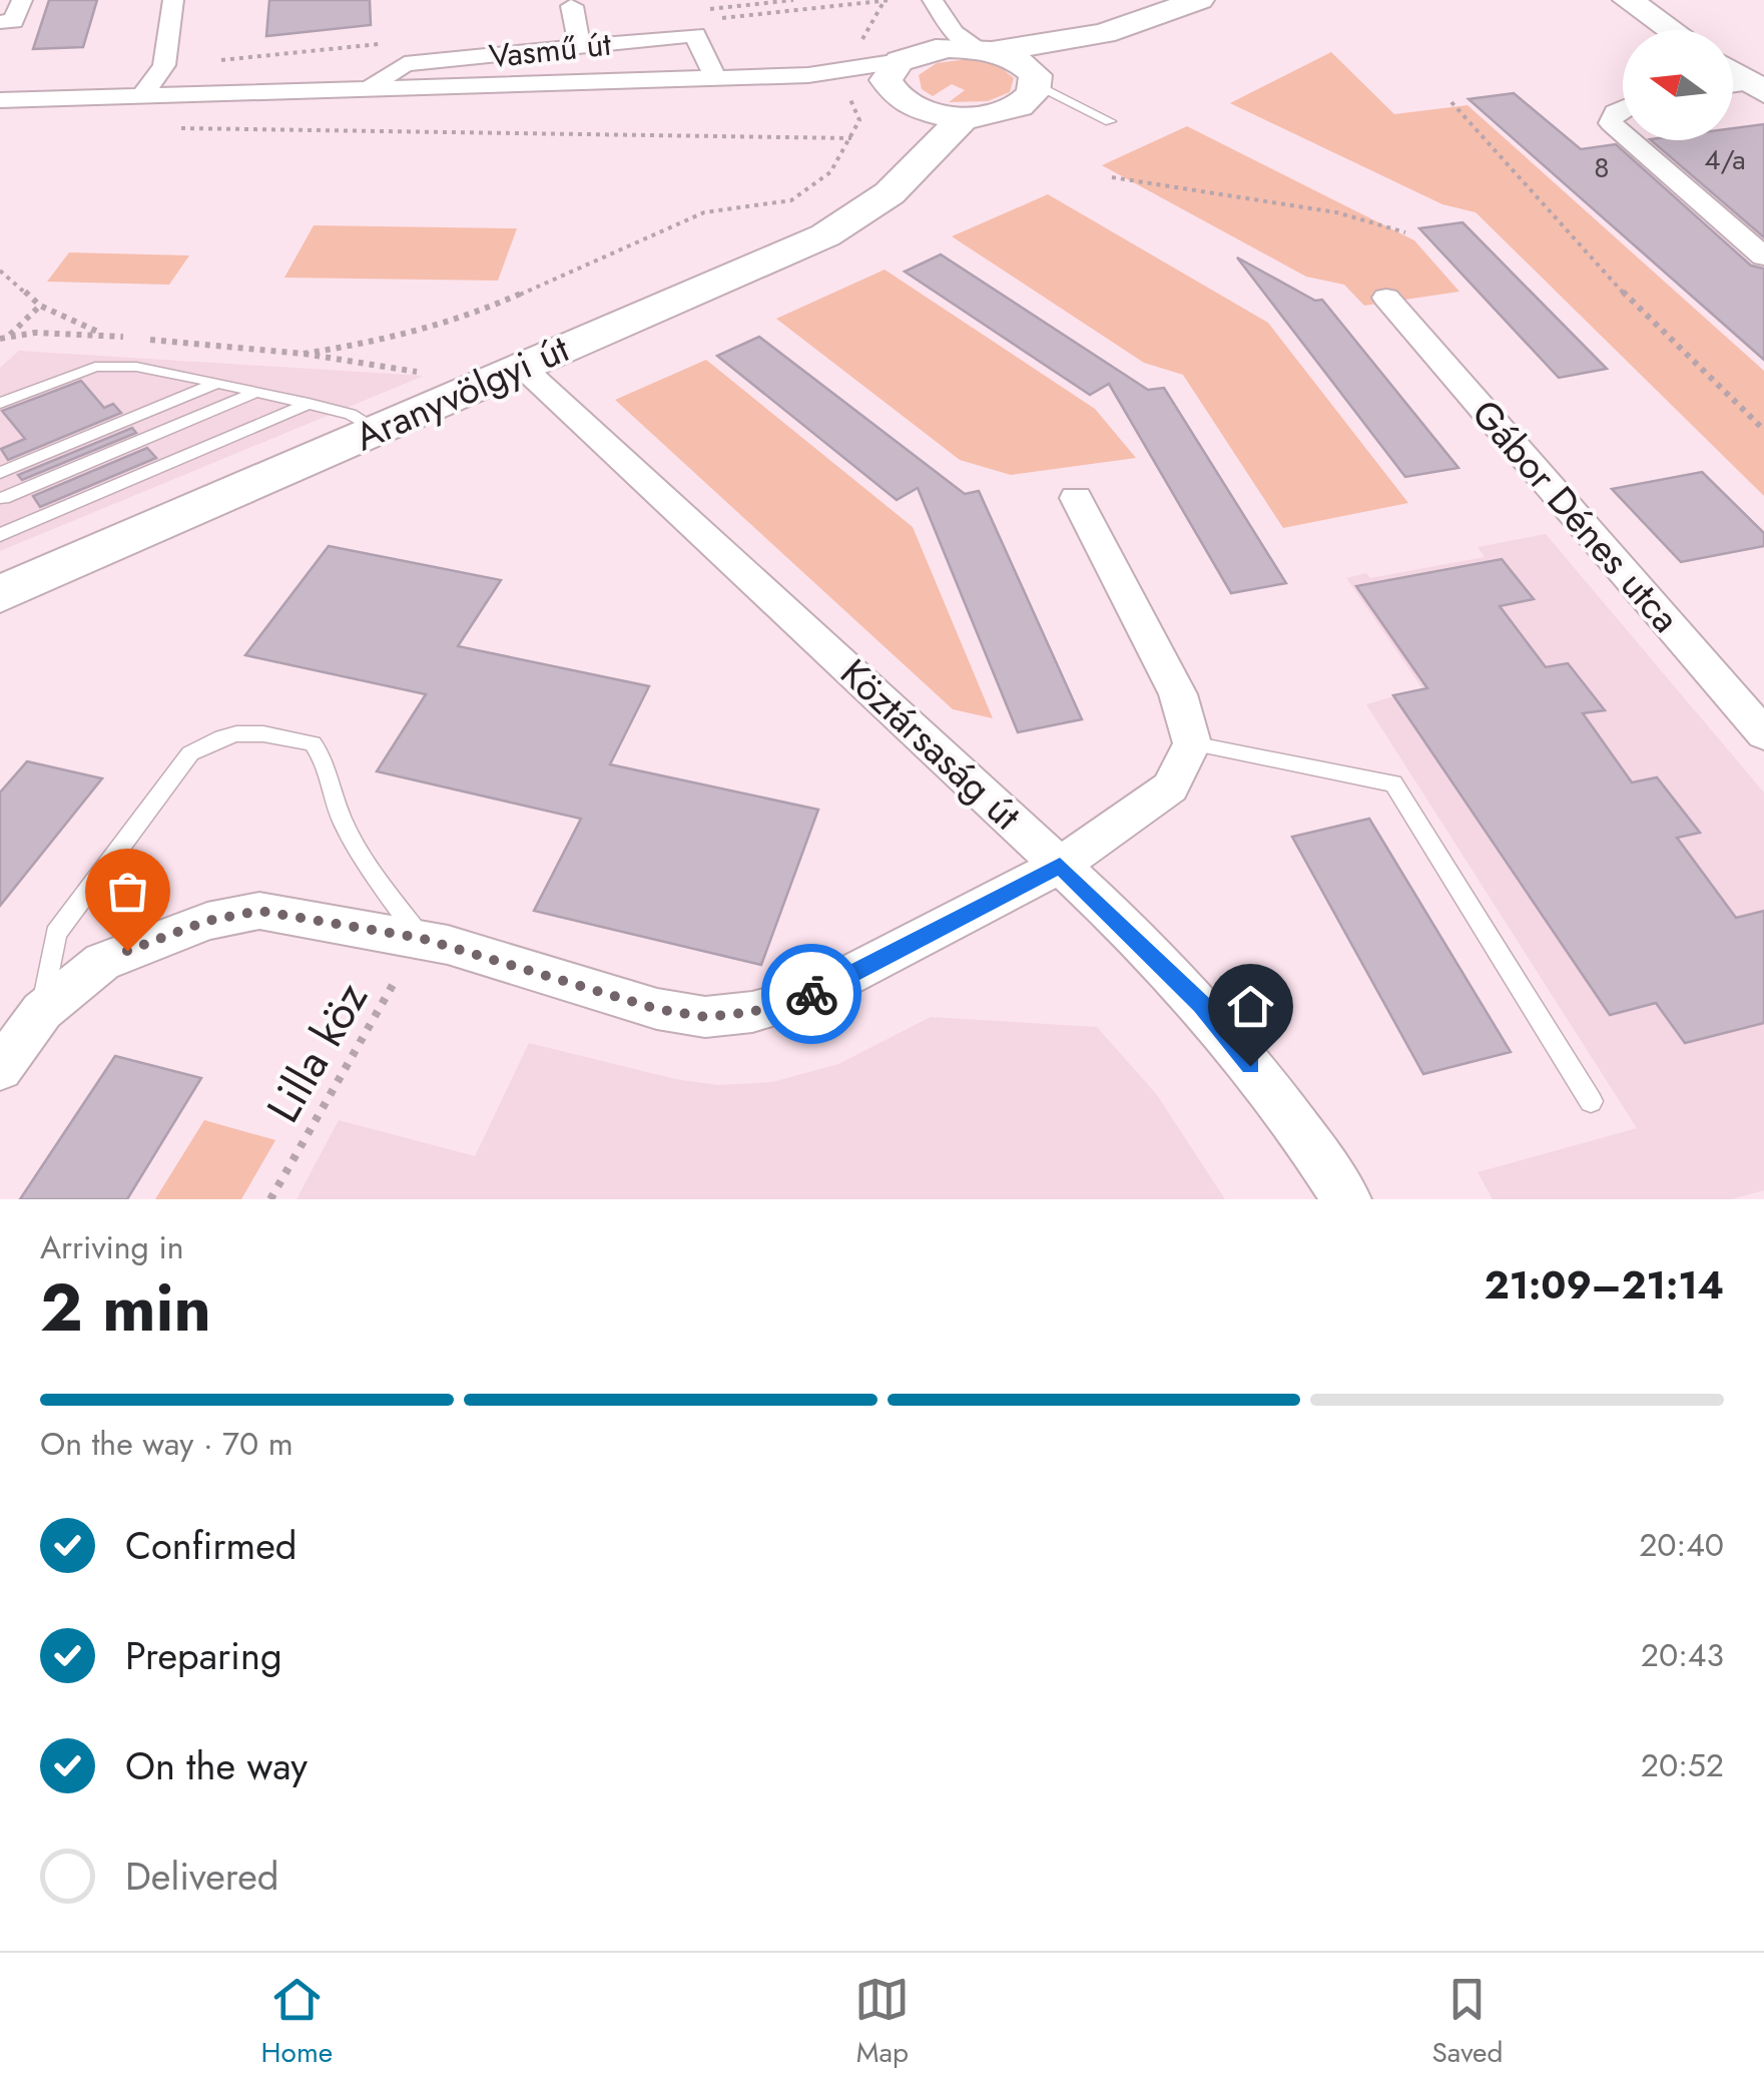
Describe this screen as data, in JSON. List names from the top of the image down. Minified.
{"streets":{"street":["Vasmű út","Aranyvölgyi út","Gábor Dénes utca","Köztársaság út"],"path":["Lilla köz"]},"crossings":[["Aranyvölgyi út","Köztársaság út"]],"house_numbers":["4/a","8"],"north":"left","page":{"heading":["2 min","Arriving in","21:09–21:14"],"bar":"On the way · 70 m","list":[["Confirmed","20:40"],["Preparing","20:43"],["On the way","20:52"],"Delivered"],"tabs":["Home","Map","Saved"]}}
